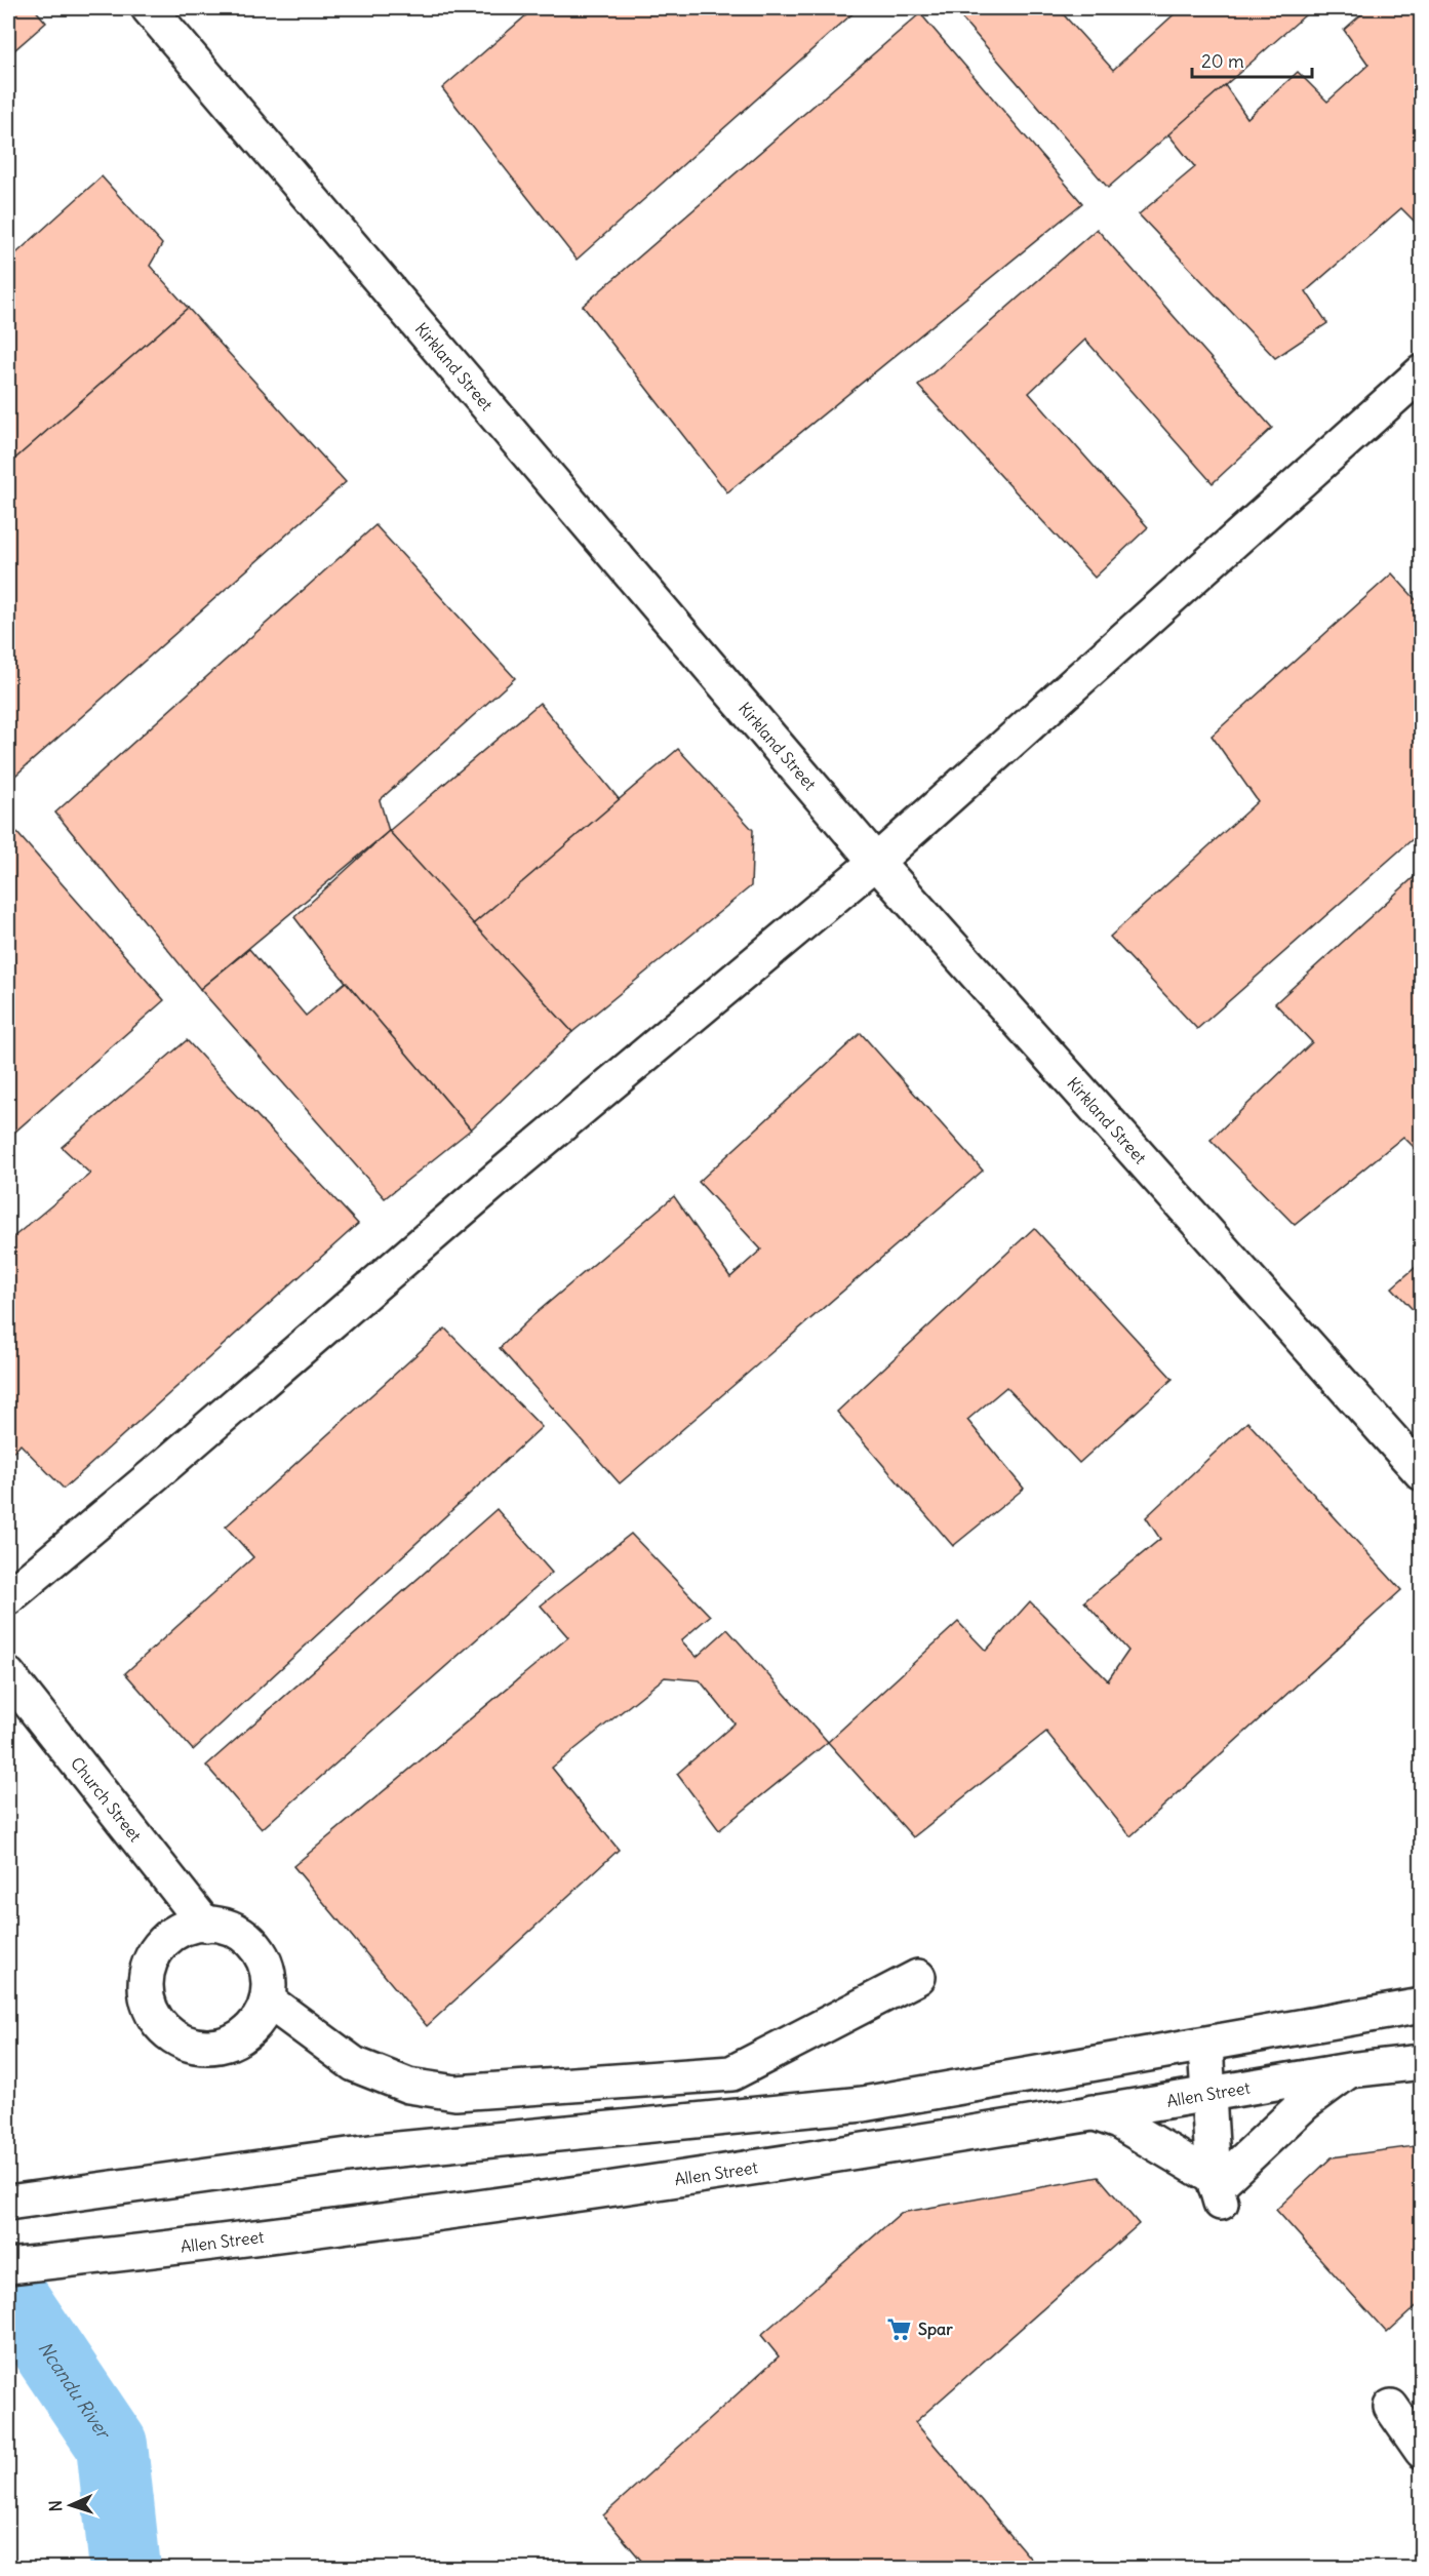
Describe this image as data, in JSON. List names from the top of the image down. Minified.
{"streets":{"street":["Kirkland Street","Church Street","Allen Street"]},"water":["Ncandu River"],"places":{"supermarket":["Spar"]},"scale_bar":"20 m","north":"left"}
